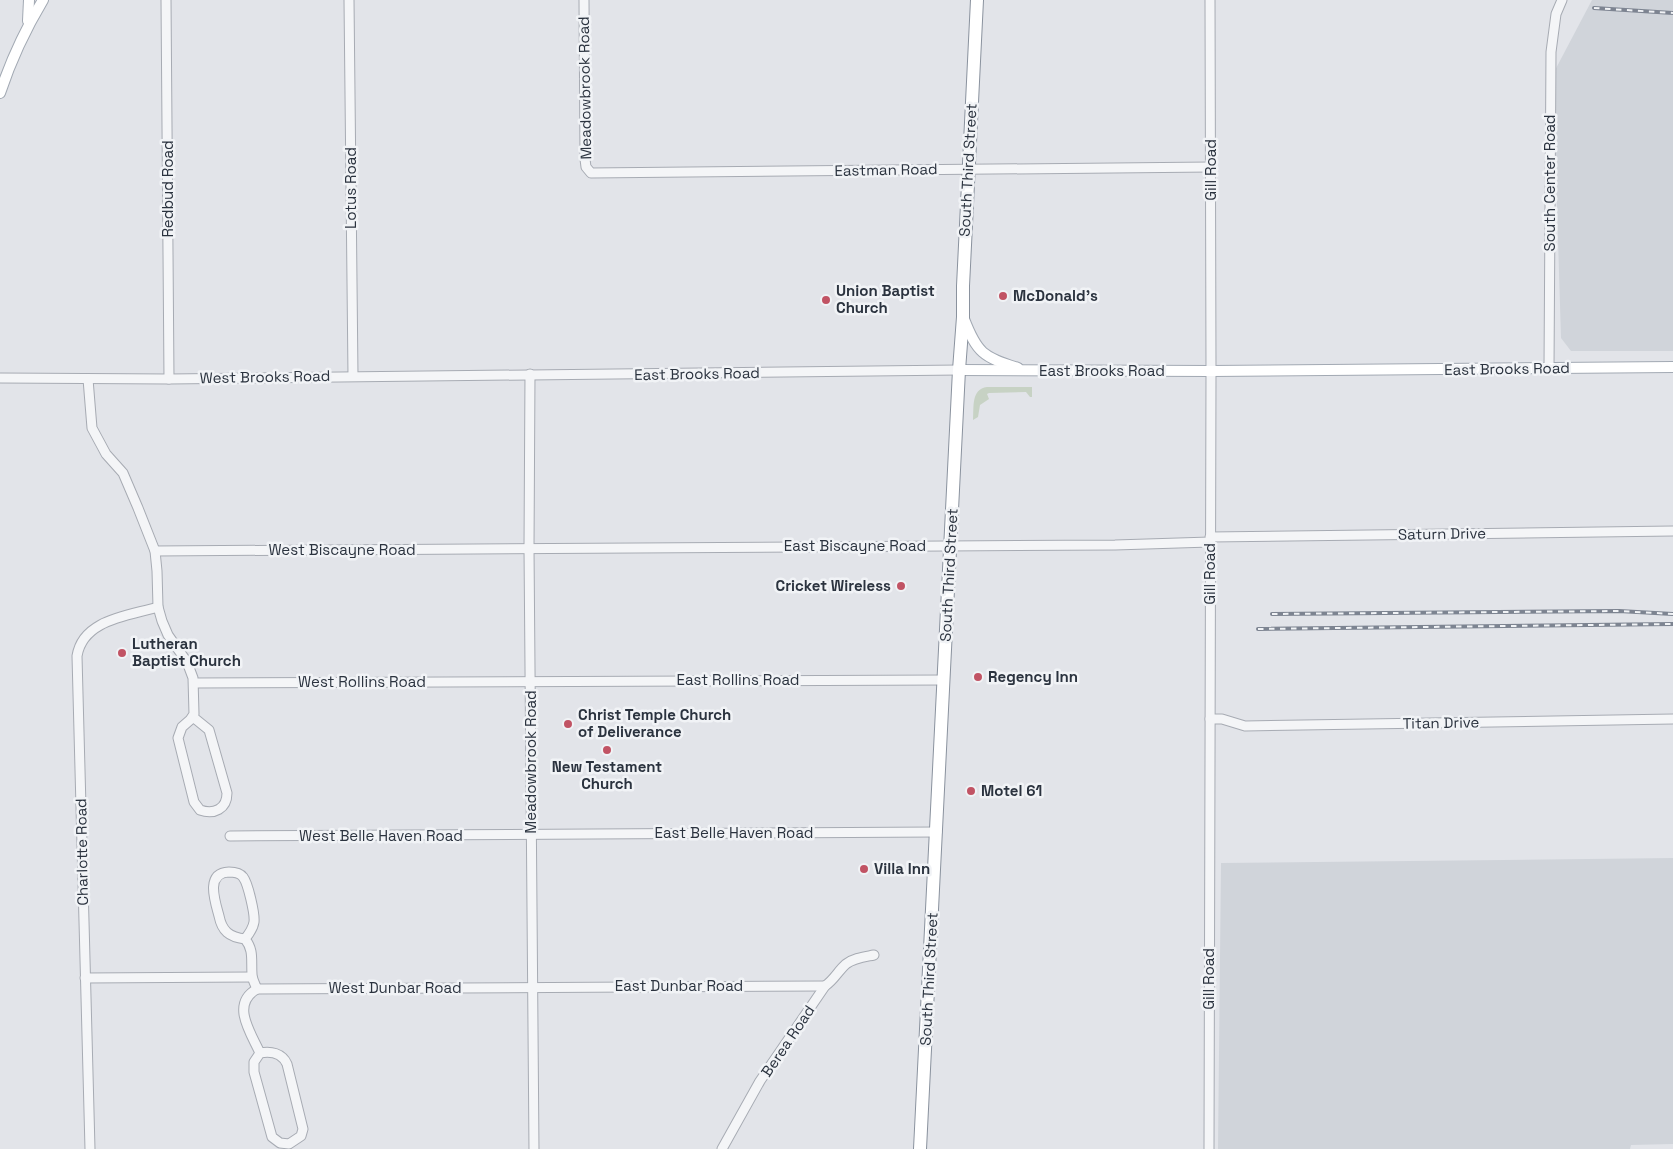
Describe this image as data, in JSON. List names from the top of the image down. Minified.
{"streets":{"highway":["South Third Street"],"main road":["East Brooks Road"],"street":["Meadowbrook Road","Eastman Road","Gill Road","South Center Road","Lotus Road","Redbud Road","West Brooks Road","Saturn Drive","East Biscayne Road","West Biscayne Road","East Rollins Road","West Rollins Road","Titan Drive","East Belle Haven Road","West Belle Haven Road","Charlotte Road","East Dunbar Road","West Dunbar Road","Berea Road"]},"crossings":[["Meadowbrook Road","Eastman Road"],["Meadowbrook Road","East Brooks Road"],["Meadowbrook Road","West Brooks Road"],["Meadowbrook Road","East Biscayne Road"],["Meadowbrook Road","West Biscayne Road"],["Meadowbrook Road","East Rollins Road"],["Meadowbrook Road","West Rollins Road"],["Meadowbrook Road","East Belle Haven Road"],["Meadowbrook Road","West Belle Haven Road"],["Meadowbrook Road","East Dunbar Road"],["Meadowbrook Road","West Dunbar Road"],["Eastman Road","South Third Street"],["Eastman Road","Gill Road"],["South Third Street","East Brooks Road"],["South Third Street","East Biscayne Road"],["South Third Street","East Rollins Road"],["South Third Street","East Belle Haven Road"],["Gill Road","East Brooks Road"],["Gill Road","Saturn Drive"],["Gill Road","East Biscayne Road"],["Gill Road","Titan Drive"],["South Center Road","East Brooks Road"],["Lotus Road","West Brooks Road"],["Redbud Road","West Brooks Road"],["East Brooks Road","West Brooks Road"],["Saturn Drive","East Biscayne Road"],["East Biscayne Road","West Biscayne Road"],["East Rollins Road","West Rollins Road"],["East Belle Haven Road","West Belle Haven Road"],["East Dunbar Road","West Dunbar Road"],["East Dunbar Road","Berea Road"]],"places":["McDonald's","Union Baptist Church","Cricket Wireless","Lutheran Baptist Church","Regency Inn","Christ Temple Church of Deliverance","New Testament Church","Motel 61","Villa Inn"]}
